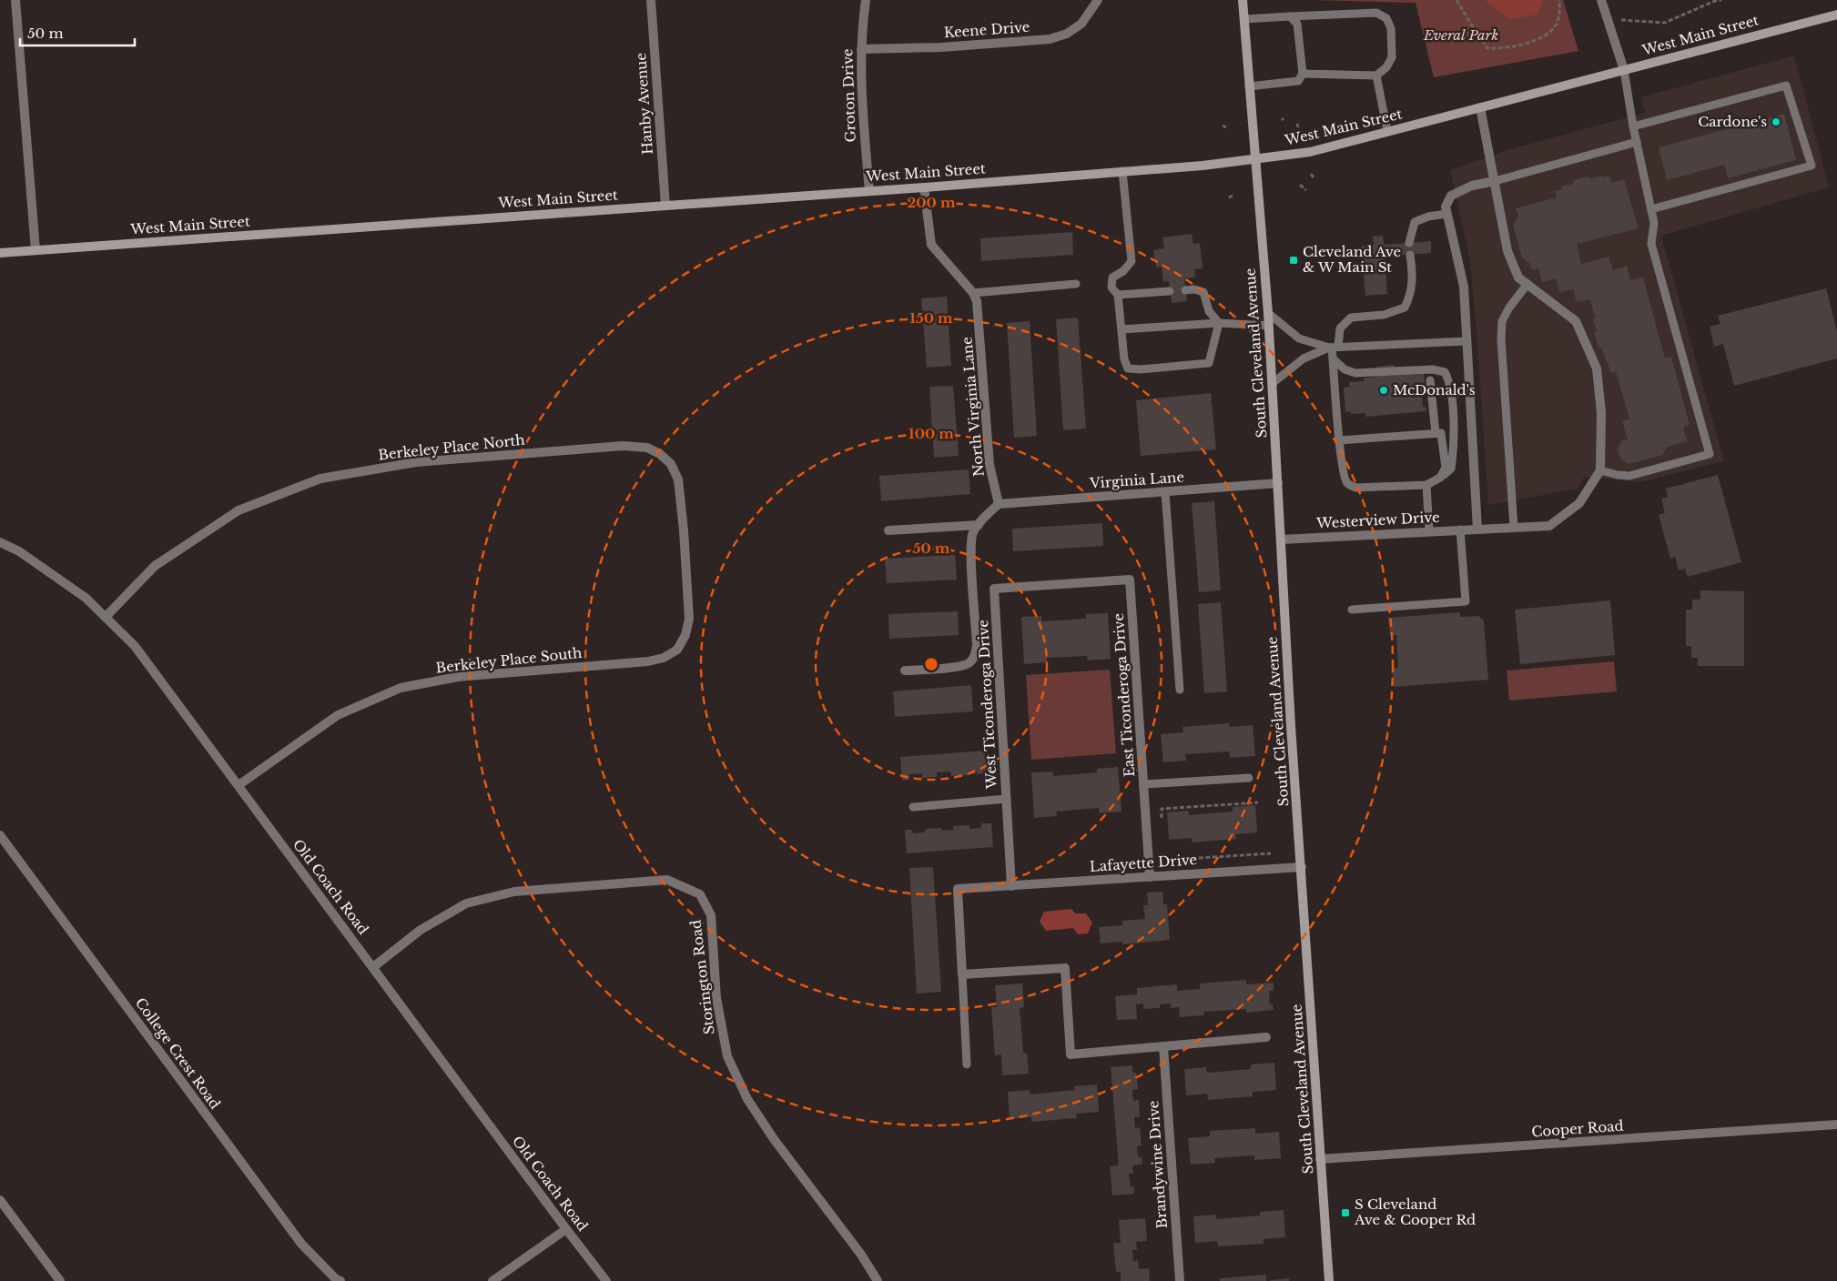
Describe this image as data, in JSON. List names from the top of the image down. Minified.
{"streets":{"main road":["West Main Street","South Cleveland Avenue"],"street":["Keene Drive","Groton Drive","Hanby Avenue","North Virginia Lane","Berkeley Place North","Virginia Lane","Westerview Drive","Berkeley Place South","East Ticonderoga Drive","West Ticonderoga Drive","Lafayette Drive","Old Coach Road","Storington Road","College Crest Road","Cooper Road","Brandywine Drive"]},"crossings":[["Keene Drive","Groton Drive"],["West Main Street","Groton Drive"],["West Main Street","Hanby Avenue"],["West Main Street","South Cleveland Avenue"],["West Main Street","North Virginia Lane"],["South Cleveland Avenue","Virginia Lane"],["South Cleveland Avenue","Westerview Drive"],["South Cleveland Avenue","Lafayette Drive"],["South Cleveland Avenue","Cooper Road"],["North Virginia Lane","Virginia Lane"],["Berkeley Place North","Berkeley Place South"],["Berkeley Place North","Old Coach Road"],["Berkeley Place South","Old Coach Road"],["East Ticonderoga Drive","West Ticonderoga Drive"],["East Ticonderoga Drive","Lafayette Drive"],["West Ticonderoga Drive","Lafayette Drive"],["Old Coach Road","Storington Road"]],"parks":["Everal Park"],"places":{"other":["Cardone's","McDonald's"],"transit":["Cleveland Ave & W Main St","S Cleveland Ave & Cooper Rd"]},"scale_bar":"50 m","rings":["200 m","150 m","100 m","50 m"]}
